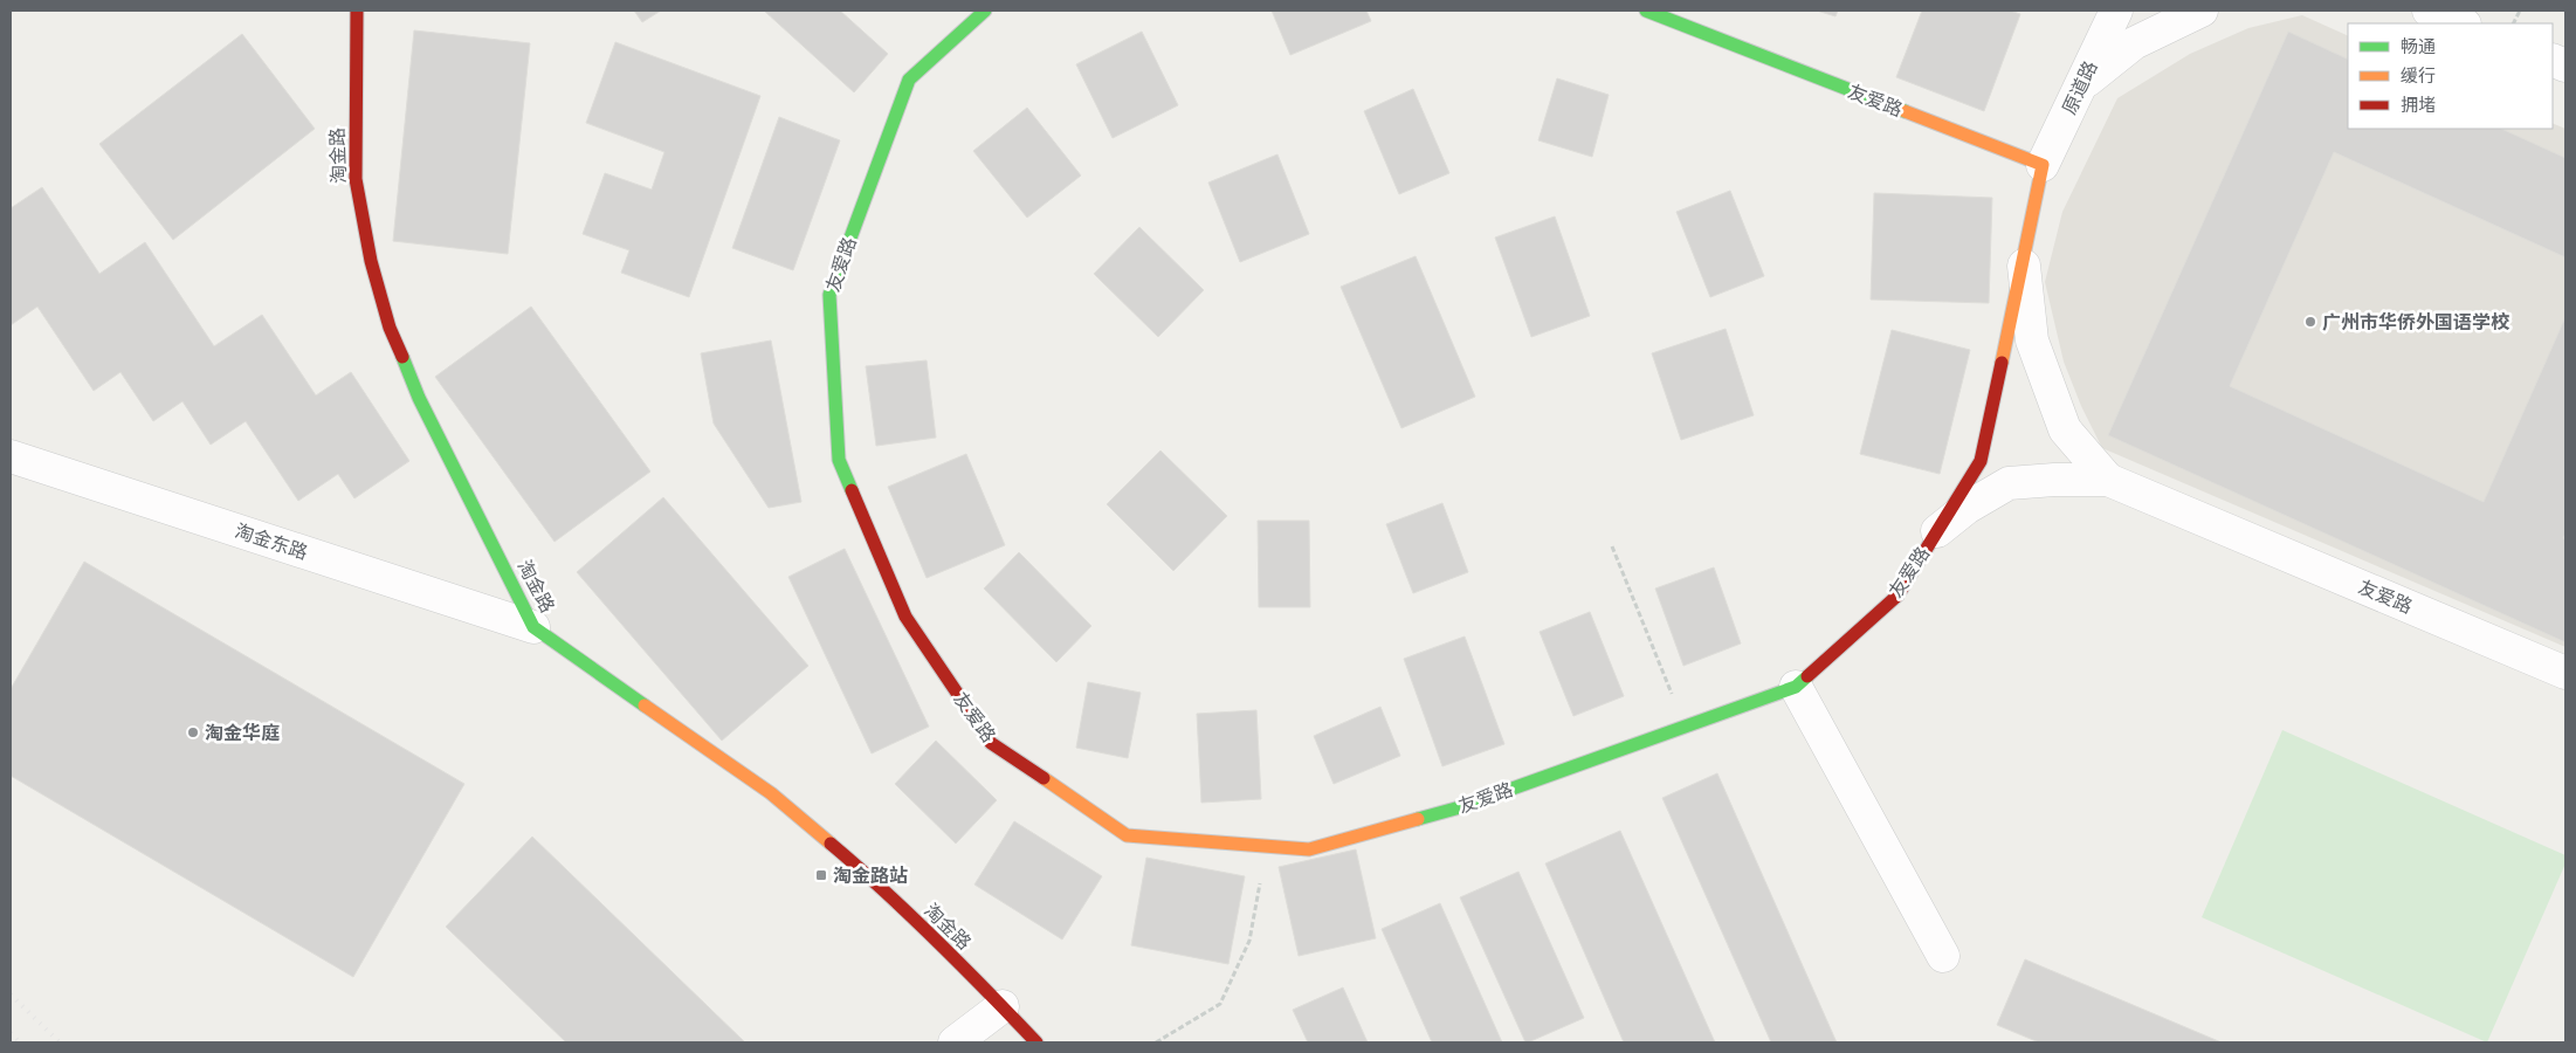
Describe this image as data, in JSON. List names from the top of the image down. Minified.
{"streets":{"street":["原道路","友爱路","淘金路","淘金东路"]},"crossings":[["原道路","友爱路"],["淘金路","淘金东路"]],"places":{"other":["广州市华侨外国语学校","淘金华庭"],"transit":["淘金路站"]},"legend":["畅通","缓行","拥堵"]}
